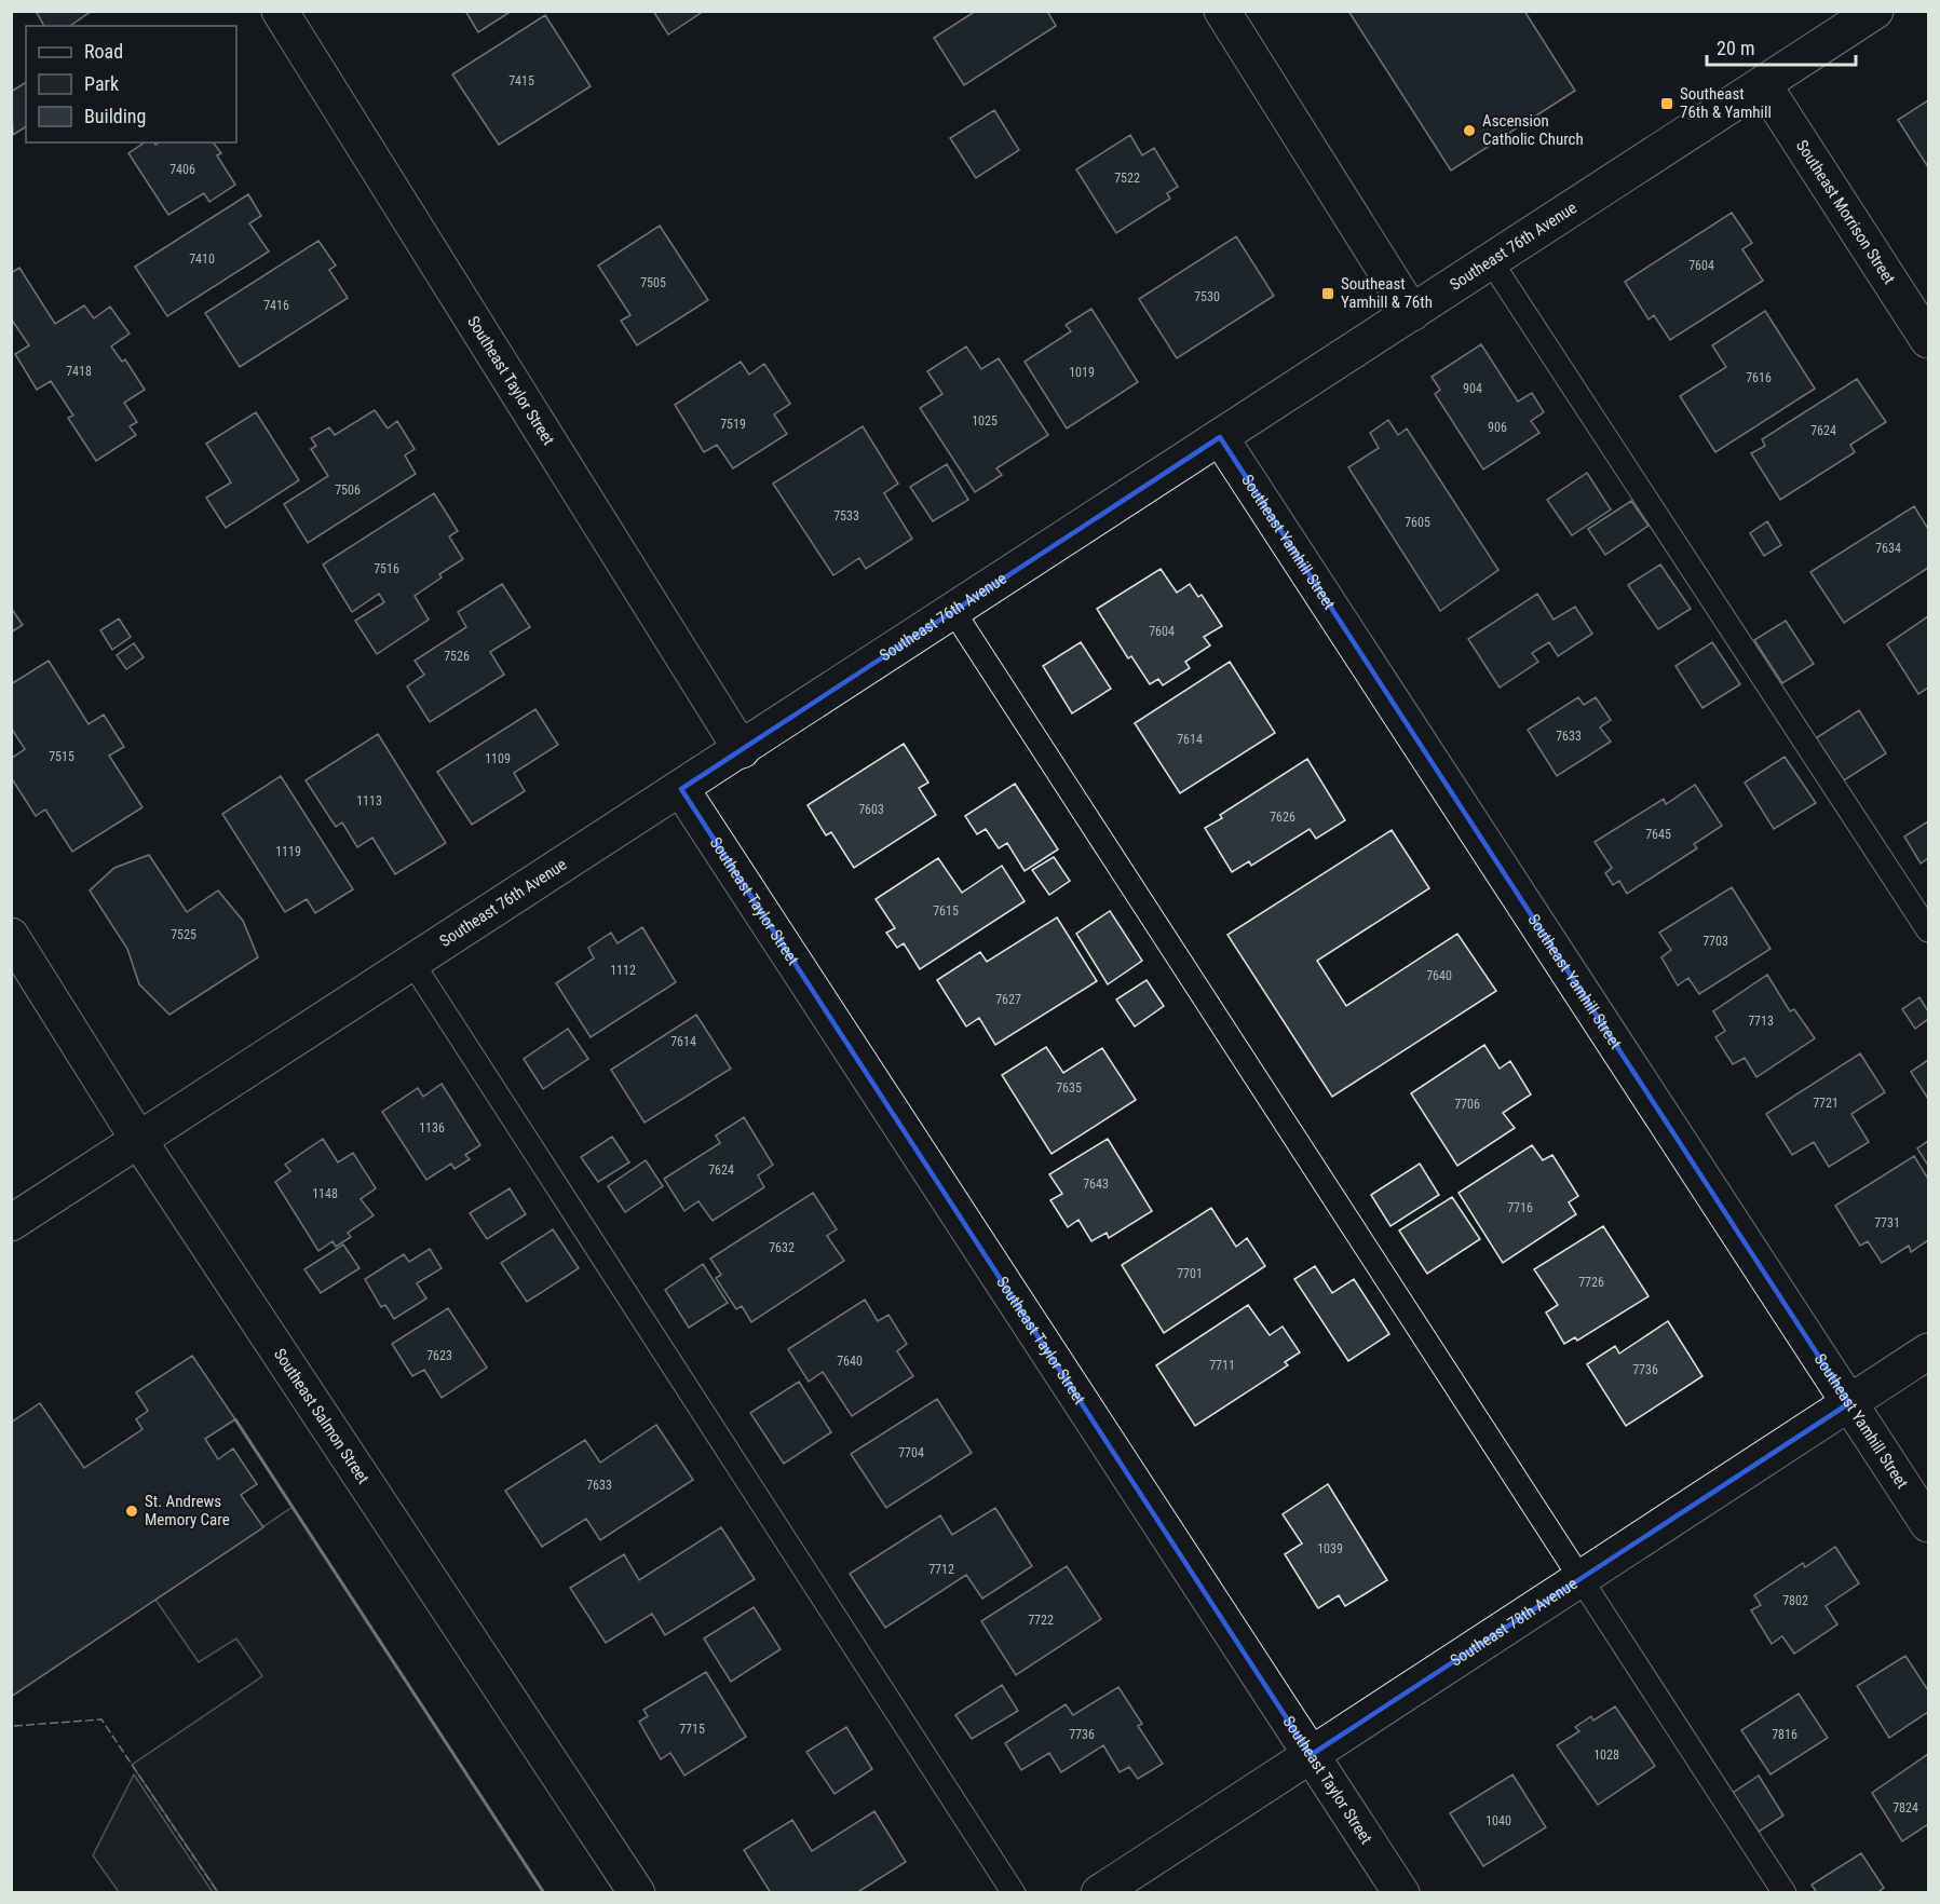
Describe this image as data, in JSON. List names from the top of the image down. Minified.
{"streets":{"street":["Southeast Morrison Street","Southeast 76th Avenue","Southeast Taylor Street","Southeast Yamhill Street","Southeast Salmon Street","Southeast 78th Avenue"]},"crossings":[["Southeast Morrison Street","Southeast 76th Avenue"],["Southeast 76th Avenue","Southeast Taylor Street"],["Southeast 76th Avenue","Southeast Yamhill Street"],["Southeast 76th Avenue","Southeast Salmon Street"],["Southeast Taylor Street","Southeast 78th Avenue"],["Southeast Yamhill Street","Southeast 78th Avenue"]],"places":{"transit":["Southeast 76th & Yamhill","Southeast Yamhill & 76th"],"other":["Ascension Catholic Church","St. Andrews Memory Care"]},"house_numbers":["7415","7406","7522","7410","7604","7505","7530","7416","7418","1019","7616","904","1025","7519","906","7624","7506","7533","7605","7634","7516","7604","7526","7633","7614","7515","1109","1113","7603","7626","7645","1119","7615","7525","7703","1112","7640","7627","7713","7614","7635","7721","7706","1136","7624","7643","1148","7716","7731","7632","7701","7726","7623","7640","7711","7736","7704","7633","1039","7712","7802","7722","7715","7736","7816","1028","7824","1040"],"legend":["Road","Park","Building"],"scale_bar":"20 m"}
